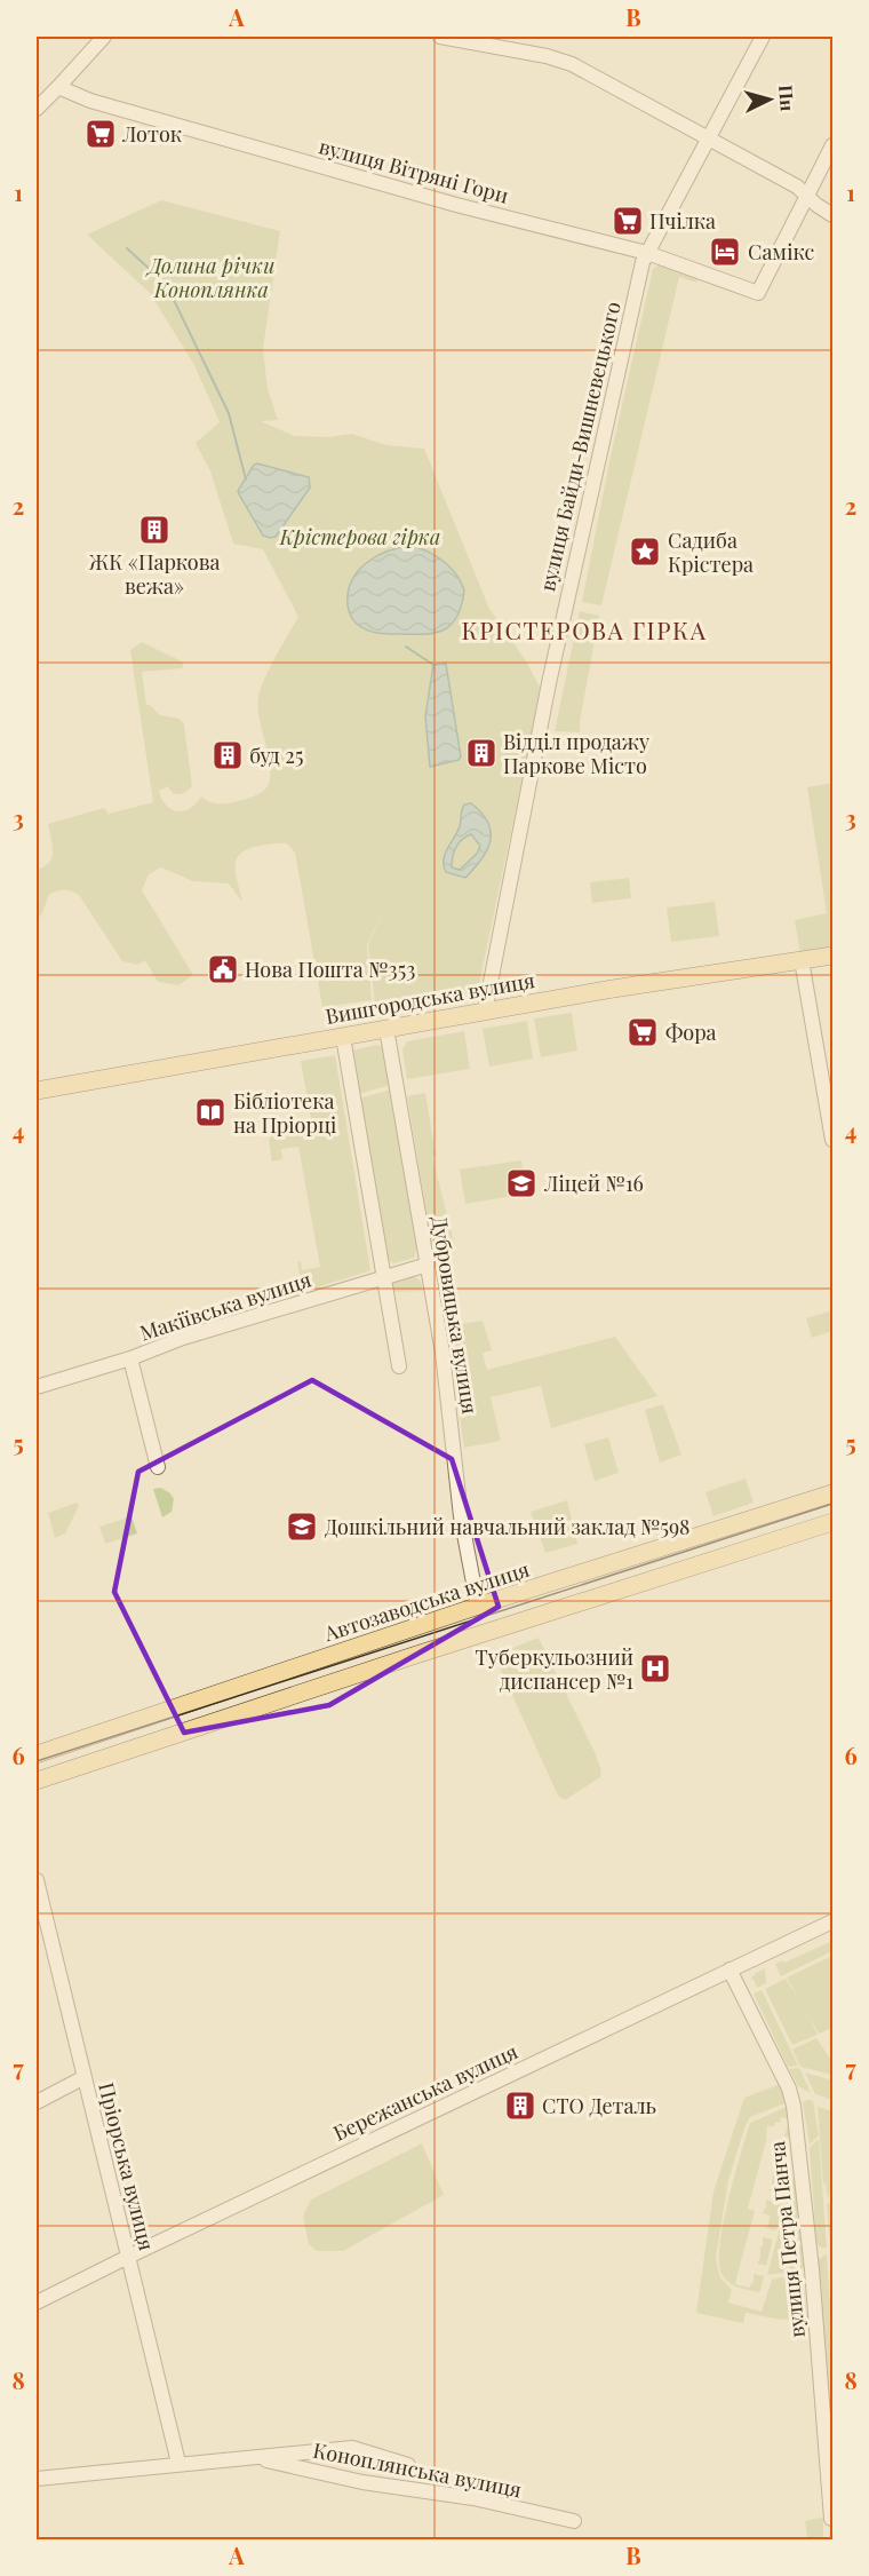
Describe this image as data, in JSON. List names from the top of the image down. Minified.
{"streets":{"main road":["Вишгородська вулиця","Автозаводська вулиця"],"street":["вулиця Вітряні Гори","вулиця Байди-Вишневецького","Макіївська вулиця","Дубровицька вулиця","Бережанська вулиця","Пріорська вулиця","вулиця Петра Панча","Коноплянська вулиця"]},"crossings":[["вулиця Вітряні Гори","вулиця Байди-Вишневецького"],["вулиця Байди-Вишневецького","Вишгородська вулиця"],["Вишгородська вулиця","Дубровицька вулиця"],["Макіївська вулиця","Дубровицька вулиця"],["Дубровицька вулиця","Автозаводська вулиця"],["Бережанська вулиця","Пріорська вулиця"],["Бережанська вулиця","вулиця Петра Панча"],["Пріорська вулиця","Коноплянська вулиця"]],"districts":["КРІСТЕРОВА ГІРКА"],"parks":["Долина річки Коноплянка","Крістерова гірка"],"places":{"supermarket":["Лоток","Пчілка","Фора"],"hotel":["Самікс"],"building":["ЖК «Паркова вежа»","Відділ продажу Паркове Місто","буд 25","СТО Деталь"],"place":["Садиба Крістера"],"public building":["Нова Пошта №353"],"library":["Бібліотека на Пріорці"],"school or university":["Ліцей №16","Дошкільний навчальний заклад №598"],"hospital":["Туберкульозний диспансер №1"]},"north":"right","grid":{"columns":["A","B"],"rows":["1","2","3","4","5","6","7","8"]}}
